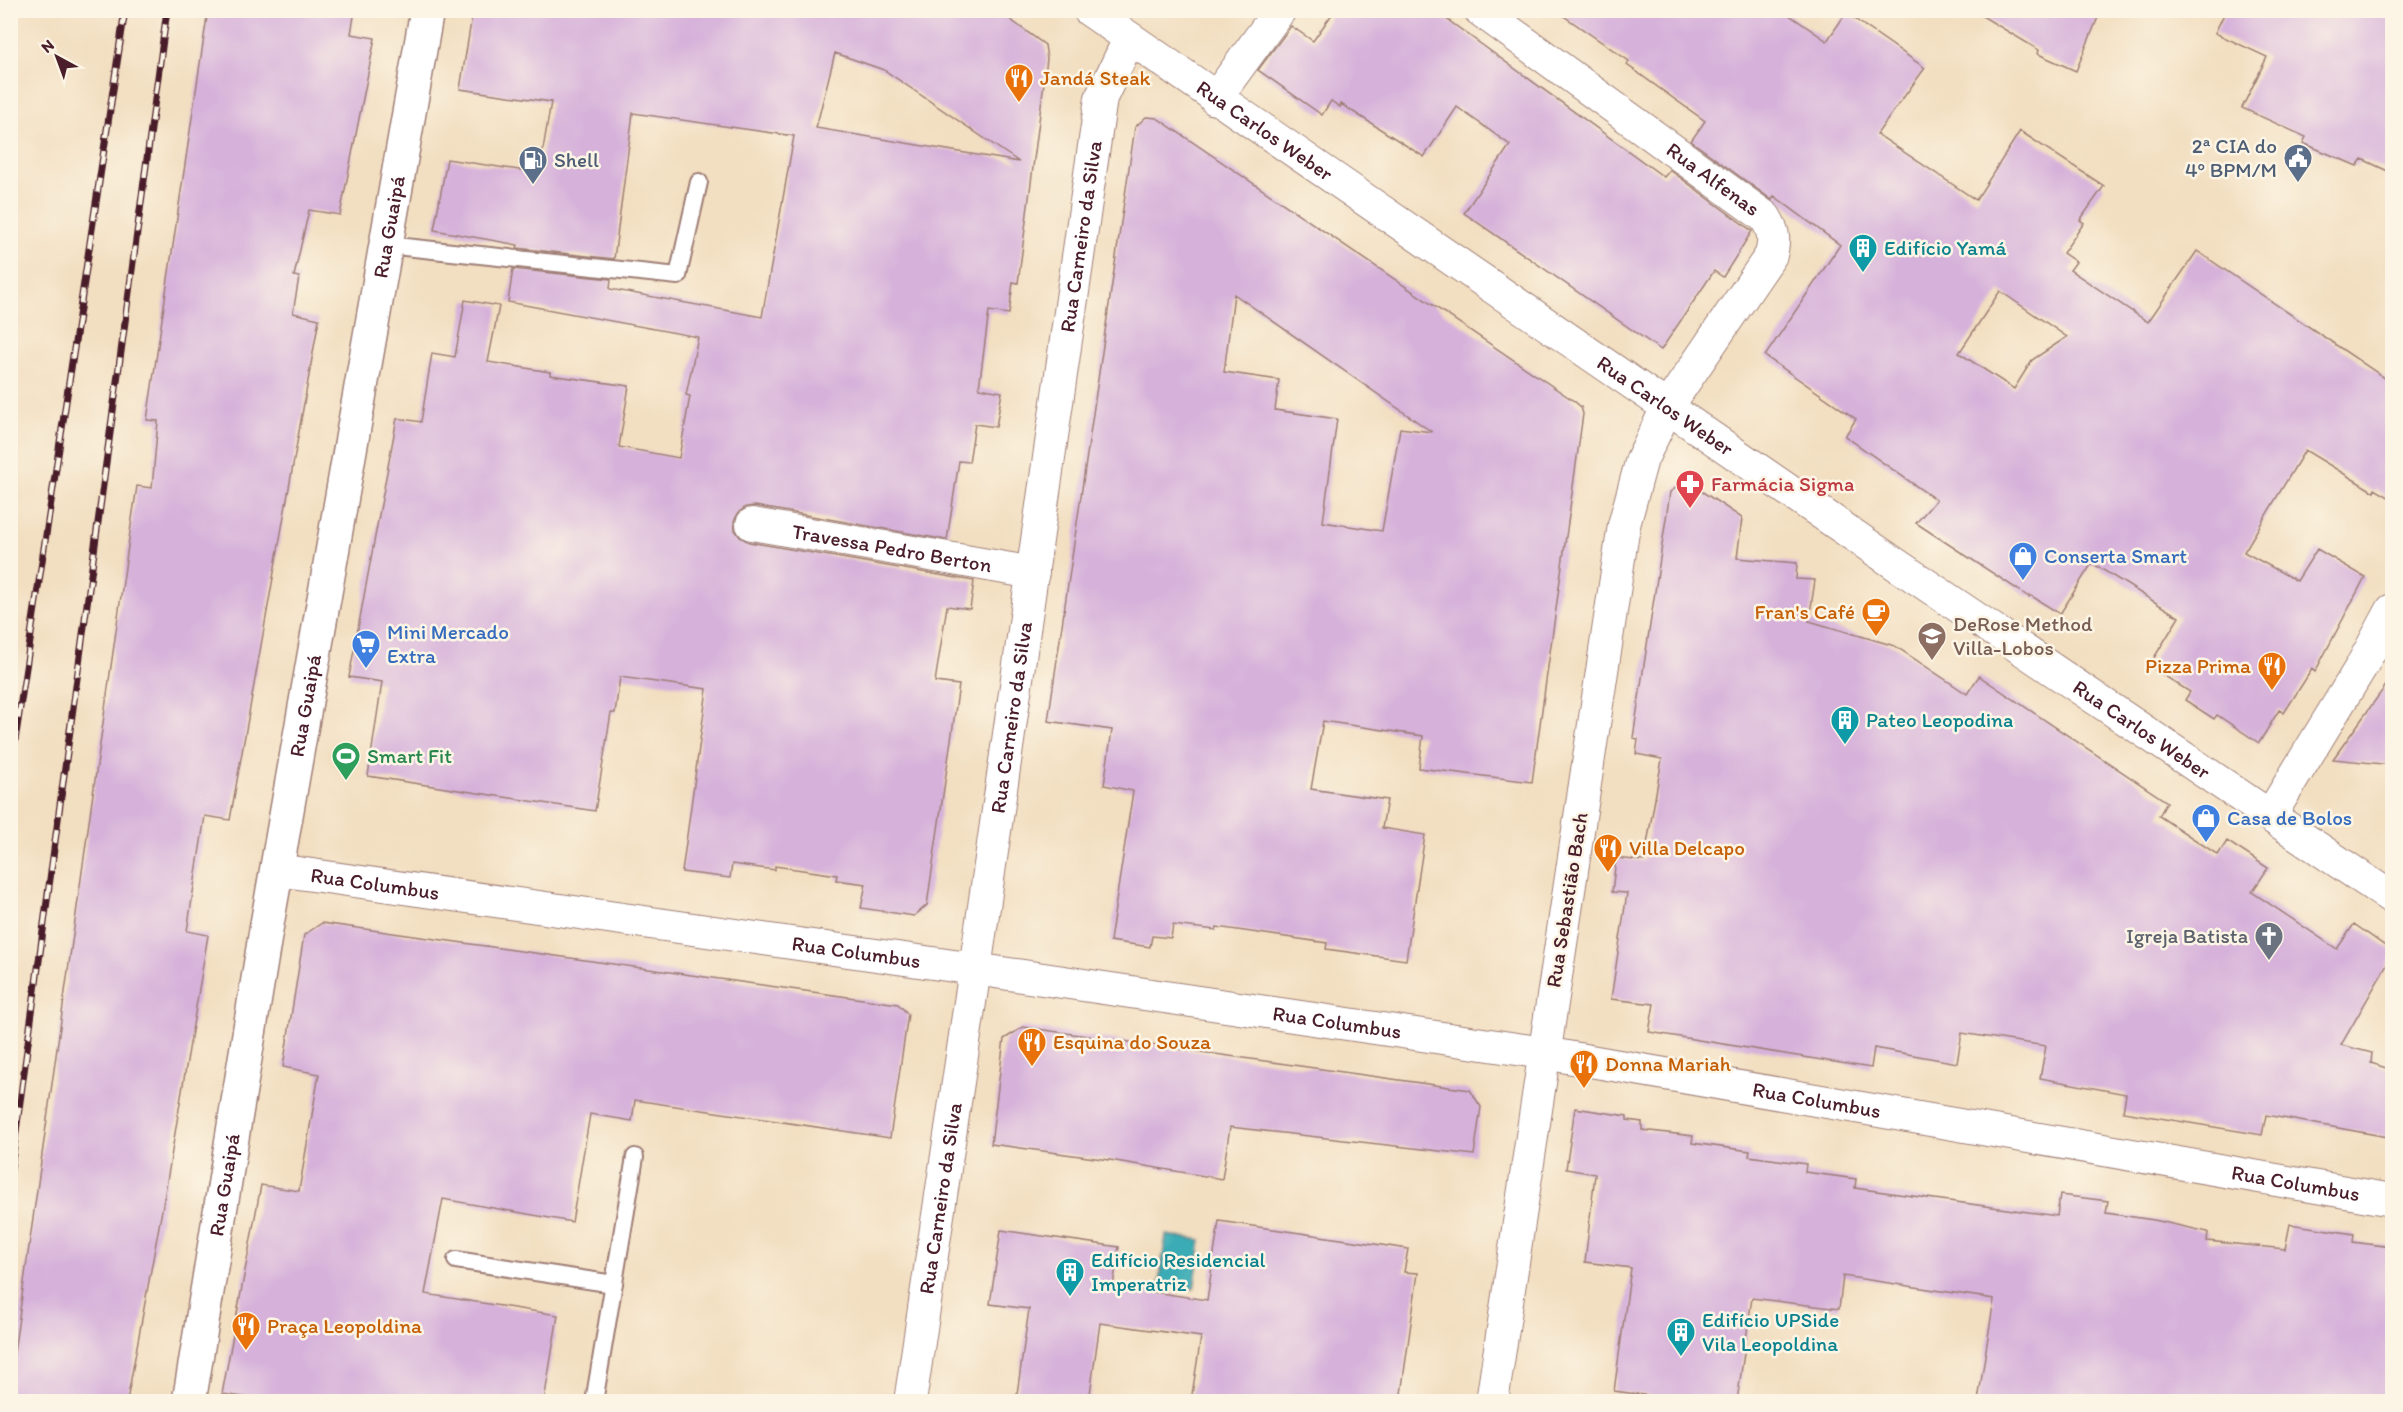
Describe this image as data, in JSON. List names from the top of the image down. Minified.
{"streets":{"main road":["Rua Guaipá"],"street":["Rua Carlos Weber","Rua Alfenas","Rua Carneiro da Silva","Travessa Pedro Berton","Rua Columbus","Rua Sebastião Bach"]},"crossings":[["Rua Carlos Weber","Rua Alfenas"],["Rua Carlos Weber","Rua Carneiro da Silva"],["Rua Carlos Weber","Rua Sebastião Bach"],["Rua Alfenas","Rua Sebastião Bach"],["Rua Guaipá","Rua Columbus"],["Rua Carneiro da Silva","Travessa Pedro Berton"],["Rua Carneiro da Silva","Rua Columbus"],["Rua Columbus","Rua Sebastião Bach"]],"places":{"restaurant":["Jandá Steak","Pizza Prima","Villa Delcapo","Esquina do Souza","Donna Mariah","Praça Leopoldina"],"public building":["2ª CIA do 4º BPM/M"],"fuel station":["Shell"],"building":["Edifício Yamá","Pateo Leopodina","Edifício Residencial Imperatriz","Edifício UPSide Vila Leopoldina"],"pharmacy":["Farmácia Sigma"],"shop":["Conserta Smart","Casa de Bolos"],"cafe":["Fran's Café"],"school or university":["DeRose Method Villa-Lobos"],"supermarket":["Mini Mercado Extra"],"sports":["Smart Fit"],"church":["Igreja Batista"]},"north":"top left"}
